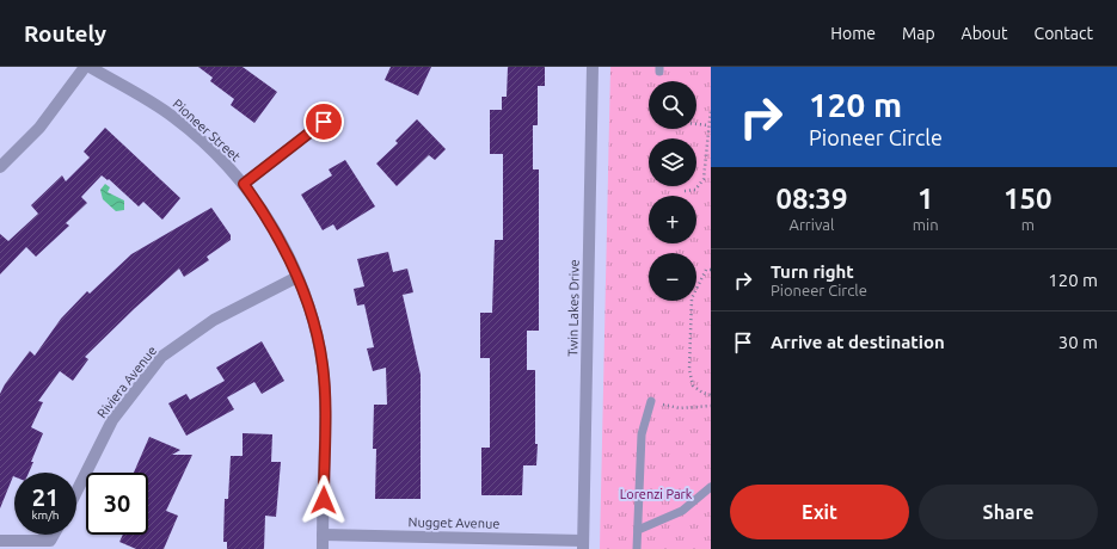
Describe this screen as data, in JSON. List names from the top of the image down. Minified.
{"streets":{"street":["Pioneer Street","Twin Lakes Drive","Riviera Avenue","Nugget Avenue"]},"crossings":[["Pioneer Street","Riviera Avenue"],["Pioneer Street","Nugget Avenue"],["Twin Lakes Drive","Nugget Avenue"]],"parks":["Lorenzi Park"],"page":{"header":"Routely","nav":["Home","Map","About","Contact"],"turn":["120 m","Pioneer Circle"],"map_buttons":["+","−"],"eta":["08:39","Arrival","1","min","150","m"],"list":[{"name":"Turn right","note":"Pioneer Circle","value":"120 m"},{"name":"Arrive at destination","value":"30 m"}],"speed":"21 km/h","limit":"30","buttons":["Exit","Share"]}}
